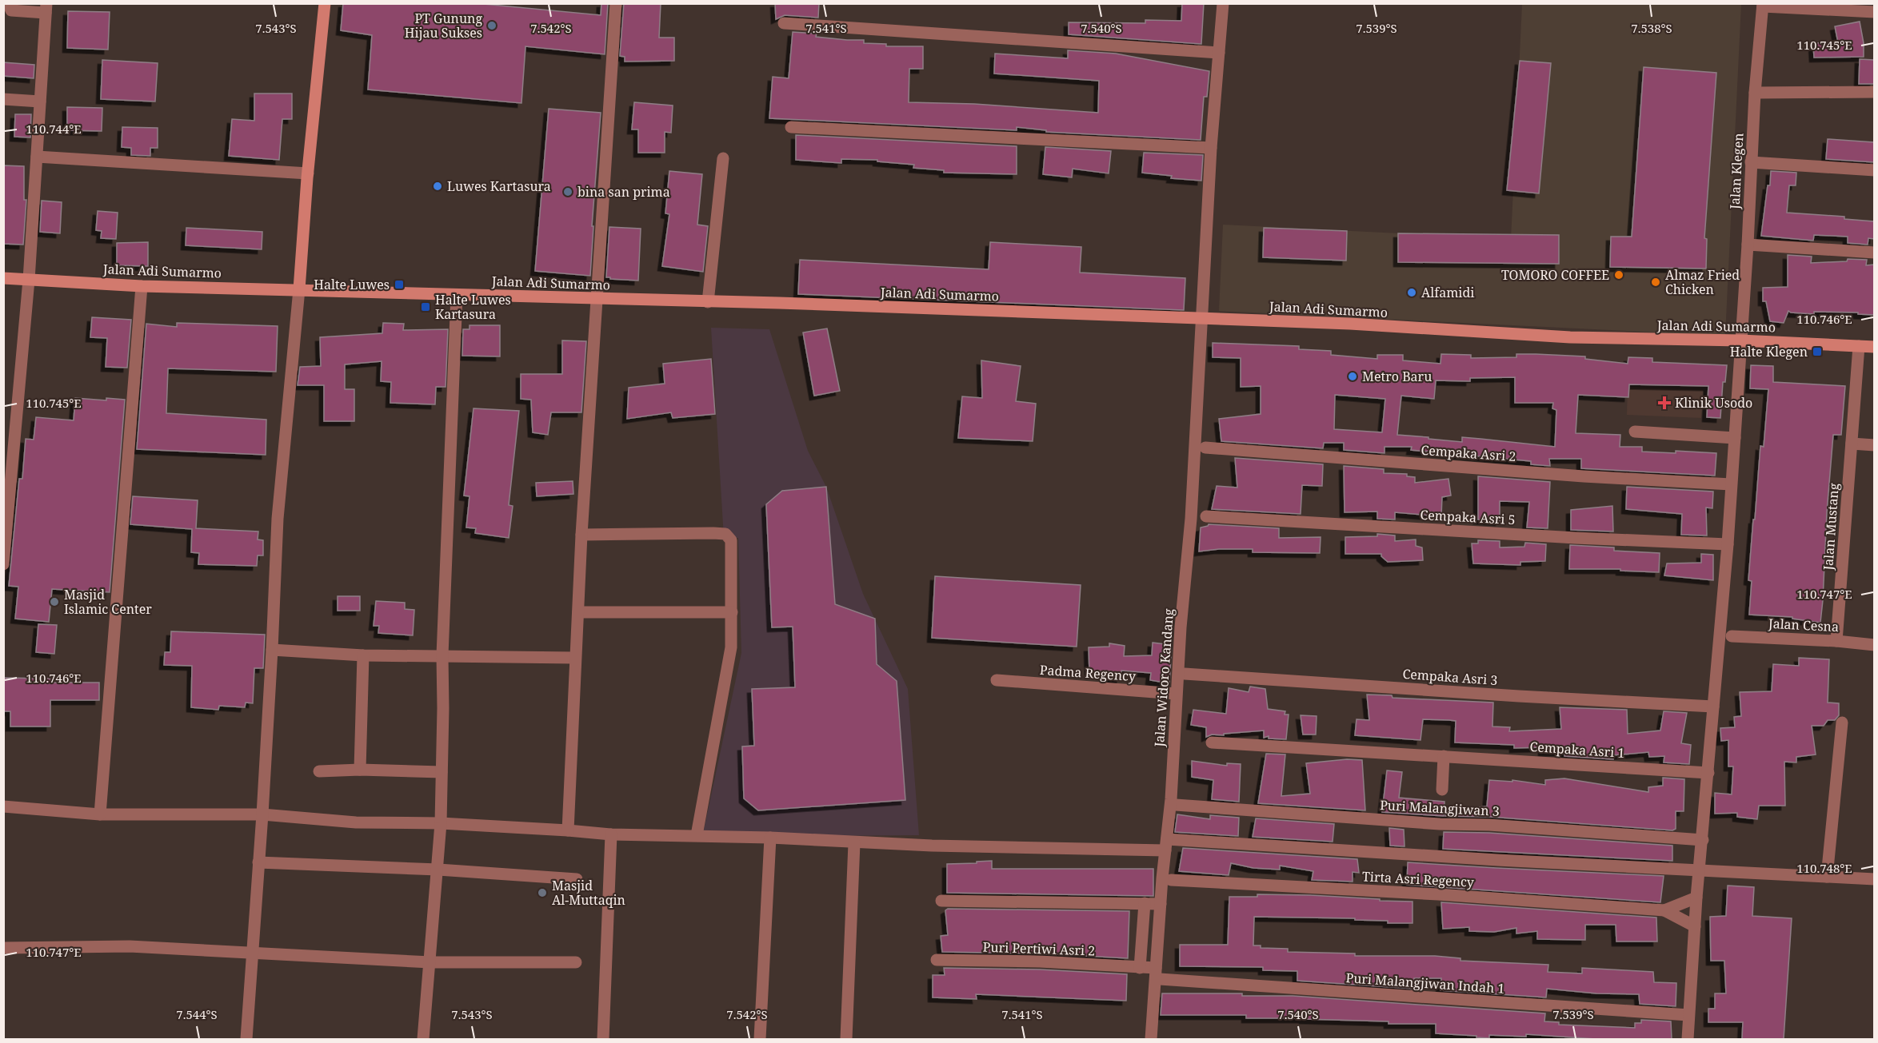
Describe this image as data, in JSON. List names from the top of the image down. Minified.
{"streets":{"main road":["Jalan Adi Sumarmo"],"street":["Jalan Klegen","Cempaka Asri 2","Cempaka Asri 5","Jalan Mustang","Jalan Cesna","Padma Regency","Cempaka Asri 3","Jalan Widoro Kandang","Cempaka Asri 1","Puri Malangjiwan 3","Tirta Asri Regency","Puri Pertiwi Asri 2","Puri Malangjiwan Indah 1"]},"crossings":[["Jalan Klegen","Jalan Adi Sumarmo"],["Jalan Klegen","Cempaka Asri 2"],["Jalan Klegen","Cempaka Asri 5"],["Jalan Klegen","Cempaka Asri 3"],["Jalan Klegen","Cempaka Asri 1"],["Jalan Klegen","Puri Malangjiwan 3"],["Jalan Klegen","Tirta Asri Regency"],["Jalan Klegen","Puri Malangjiwan Indah 1"],["Jalan Adi Sumarmo","Jalan Mustang"],["Jalan Adi Sumarmo","Jalan Widoro Kandang"],["Jalan Mustang","Jalan Cesna"],["Padma Regency","Jalan Widoro Kandang"],["Jalan Widoro Kandang","Puri Pertiwi Asri 2"],["Jalan Widoro Kandang","Puri Malangjiwan Indah 1"],["Puri Pertiwi Asri 2","Puri Malangjiwan Indah 1"]],"places":{"other":["PT Gunung Hijau Sukses","Luwes Kartasura","bina san prima","TOMORO COFFEE","Almaz Fried Chicken","Alfamidi","Metro Baru","Masjid Islamic Center","Masjid Al-Muttaqin"],"transit":["Halte Luwes","Halte Luwes Kartasura","Halte Klegen"],"health":["Klinik Usodo"]},"coordinates":["7.543°S","7.542°S","7.541°S","7.540°S","7.539°S","7.538°S","110.745°E","110.744°E","110.746°E","110.747°E","110.748°E","7.544°S"]}
